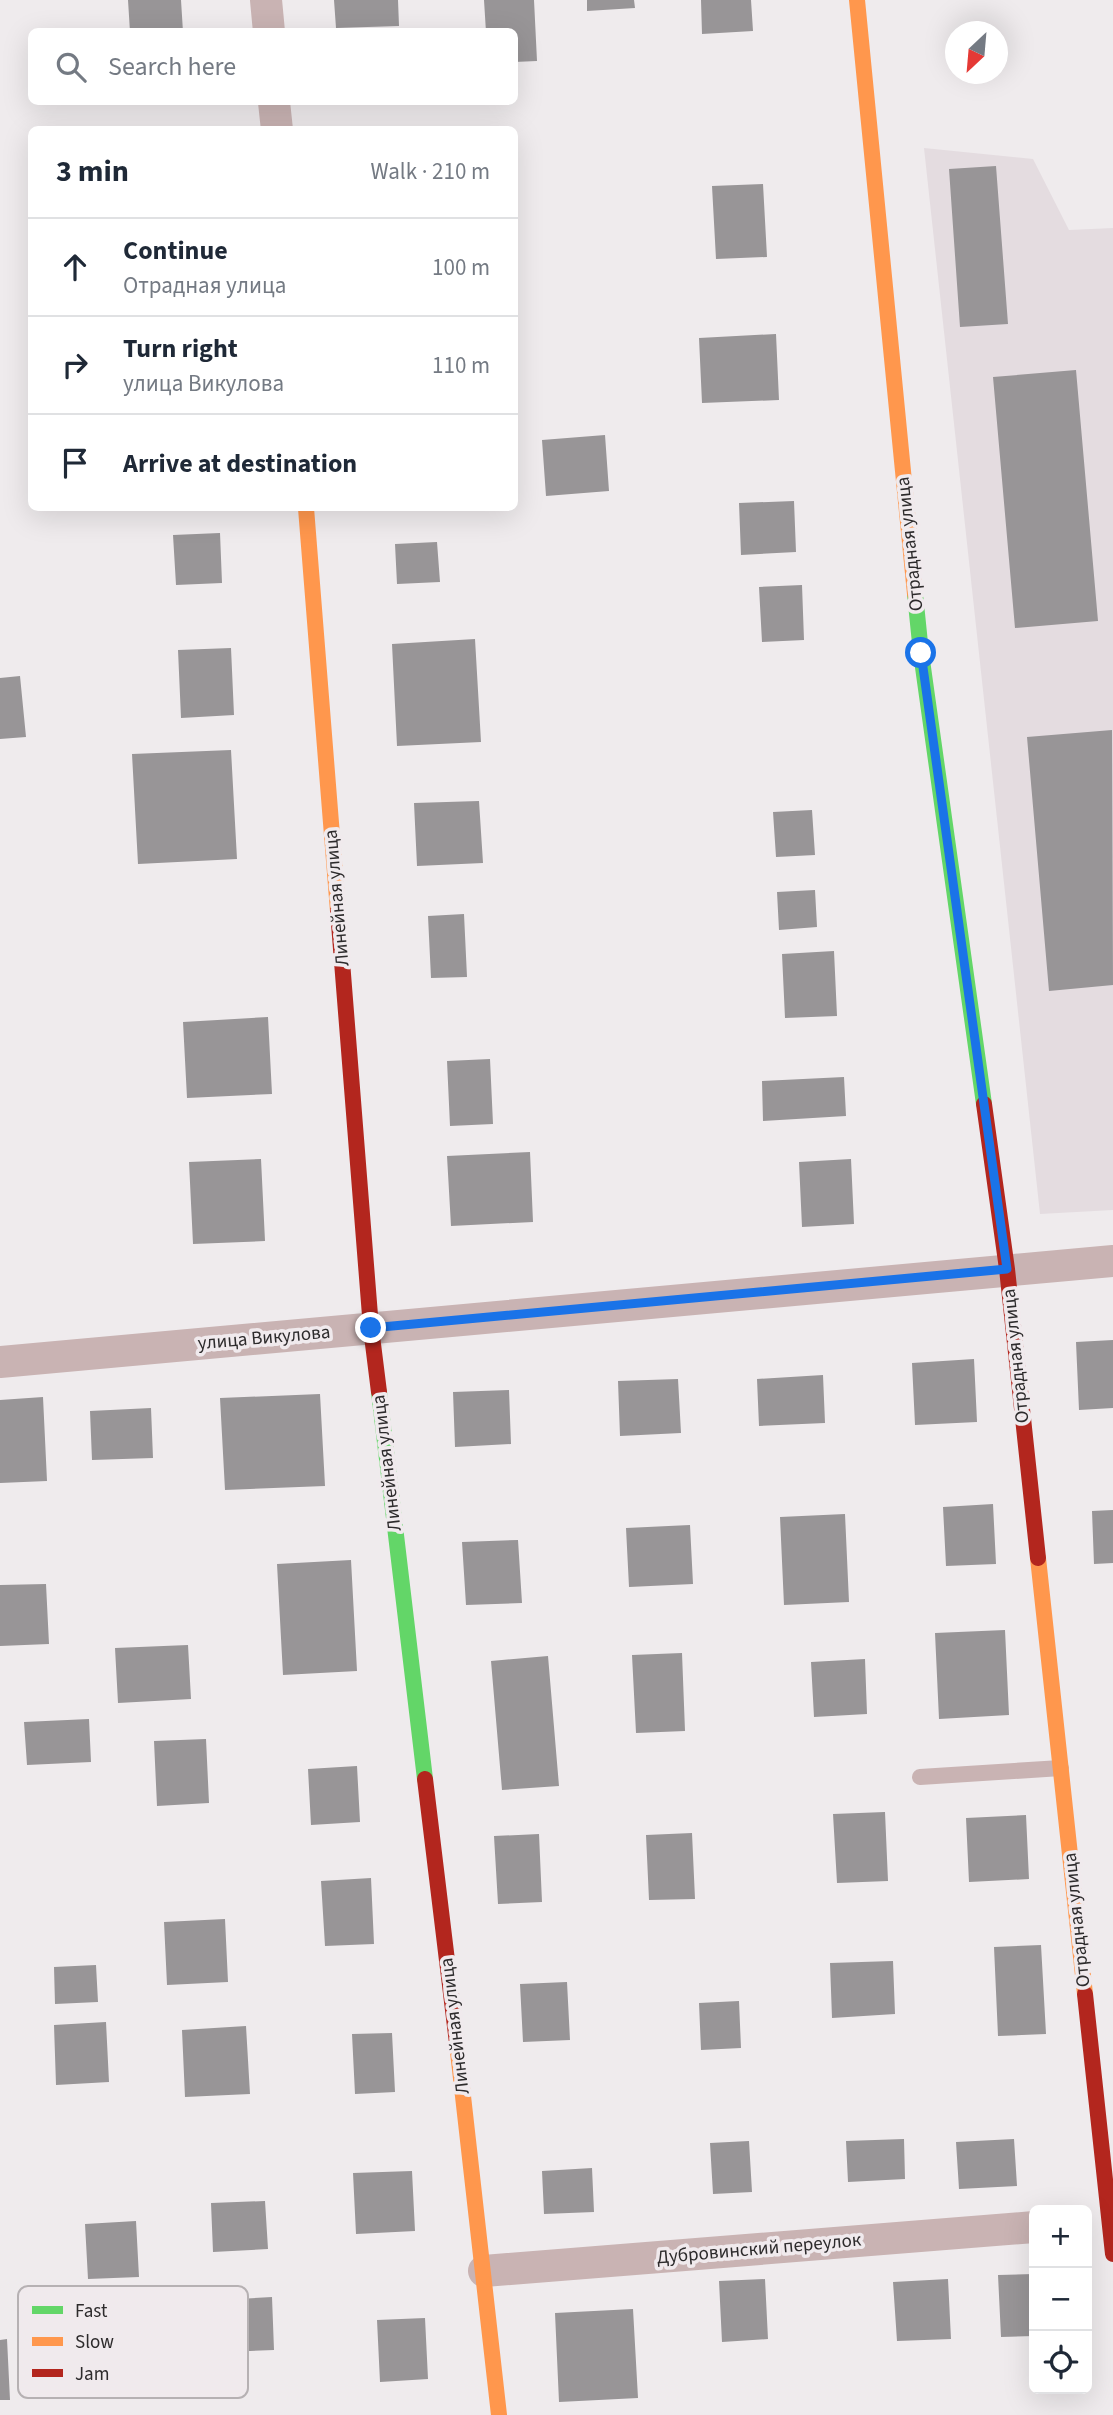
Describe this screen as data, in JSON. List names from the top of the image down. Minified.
{"streets":{"street":["Отрадная улица","Линейная улица","улица Викулова","Дубровинский переулок"]},"crossings":[["Отрадная улица","улица Викулова"],["Линейная улица","улица Викулова"],["Линейная улица","Дубровинский переулок"]],"legend":["Fast","Slow","Jam"],"north":"bottom left","page":{"search":"Search here","heading":["3 min","Walk · 210 m"],"list":[["Continue","Отрадная улица","100 m"],["Turn right","улица Викулова","110 m"],"Arrive at destination"],"map_buttons":["+","−"]}}
